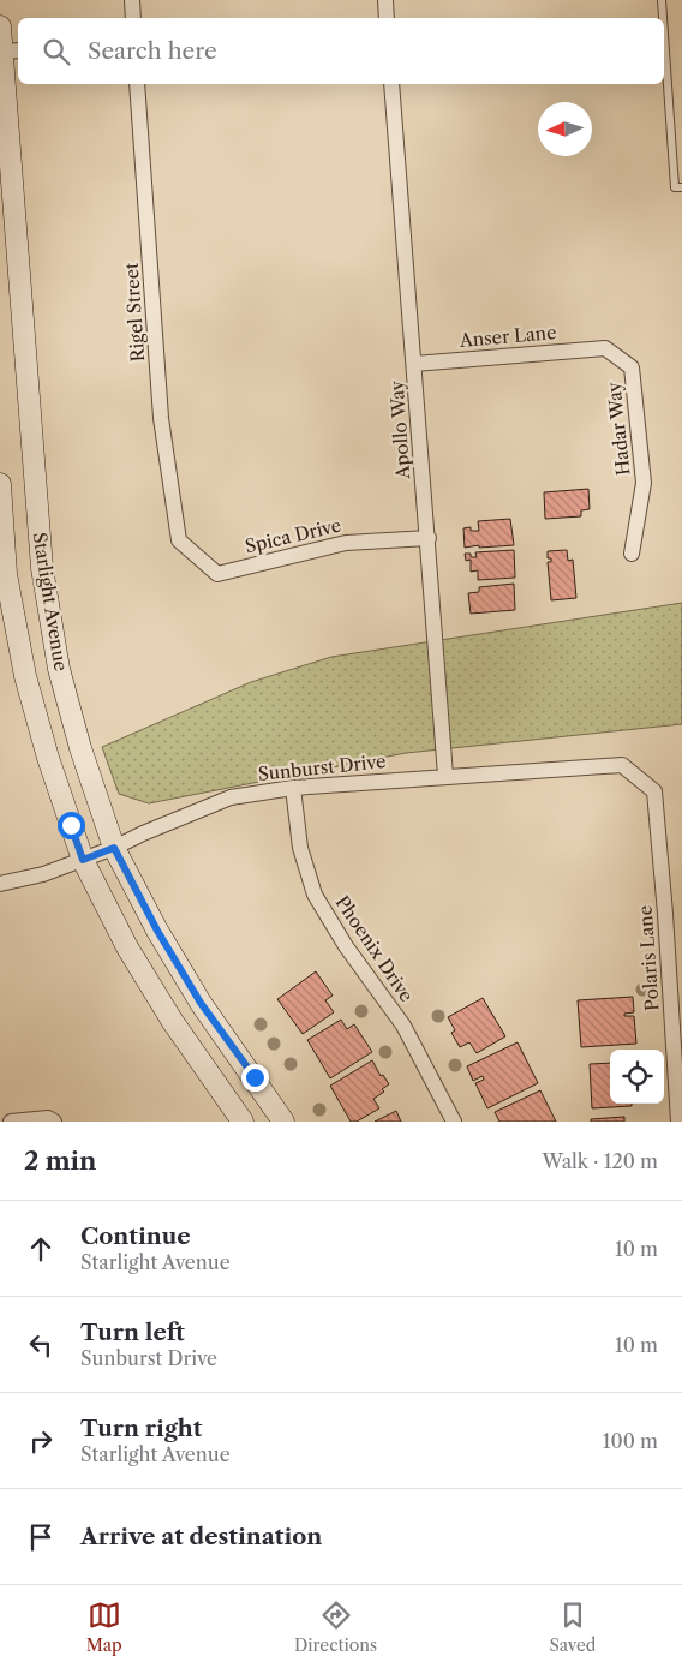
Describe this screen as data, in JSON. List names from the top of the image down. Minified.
{"streets":{"street":["Rigel Street","Anser Lane","Hadar Way","Apollo Way","Spica Drive","Starlight Avenue","Sunburst Drive","Phoenix Drive","Polaris Lane"]},"crossings":[["Rigel Street","Spica Drive"],["Anser Lane","Hadar Way"],["Anser Lane","Apollo Way"],["Apollo Way","Spica Drive"],["Apollo Way","Sunburst Drive"],["Starlight Avenue","Sunburst Drive"],["Sunburst Drive","Phoenix Drive"],["Sunburst Drive","Polaris Lane"]],"north":"left","page":{"search":"Search here","heading":["2 min","Walk · 120 m"],"list":[["Continue","Starlight Avenue","10 m"],["Turn left","Sunburst Drive","10 m"],["Turn right","Starlight Avenue","100 m"],"Arrive at destination"],"nav":["Map","Directions","Saved"]}}
